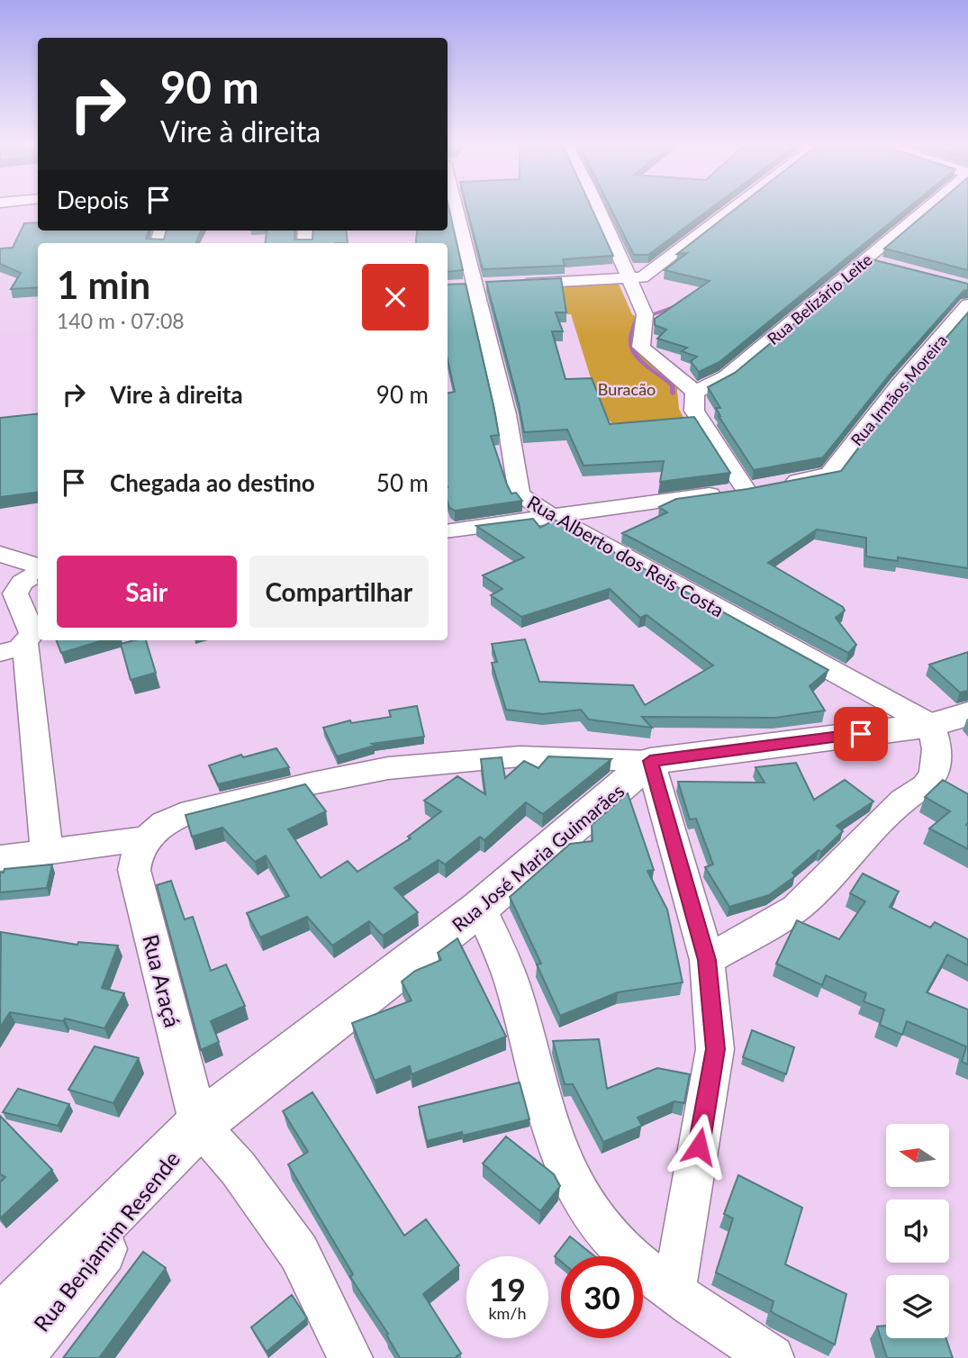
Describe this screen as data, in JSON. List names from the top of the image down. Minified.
{"streets":{"street":["Rua Belizário Leite","Rua Irmãos Moreira","Rua Alberto dos Reis Costa","Rua José Maria Guimarães","Rua Araçá","Rua Benjamim Resende"]},"crossings":[["Rua José Maria Guimarães","Rua Araçá"],["Rua José Maria Guimarães","Rua Benjamim Resende"],["Rua Araçá","Rua Benjamim Resende"]],"parks":["Buracão"],"north":"left","page":{"turn":["90 m","Vire à direita"],"then":"Depois","heading":["1 min","140 m · 07:08"],"list":[{"name":"Vire à direita","value":"90 m"},{"name":"Chegada ao destino","value":"50 m"}],"buttons":["Sair","Compartilhar"],"speed":"19 km/h","limit":"30"}}
